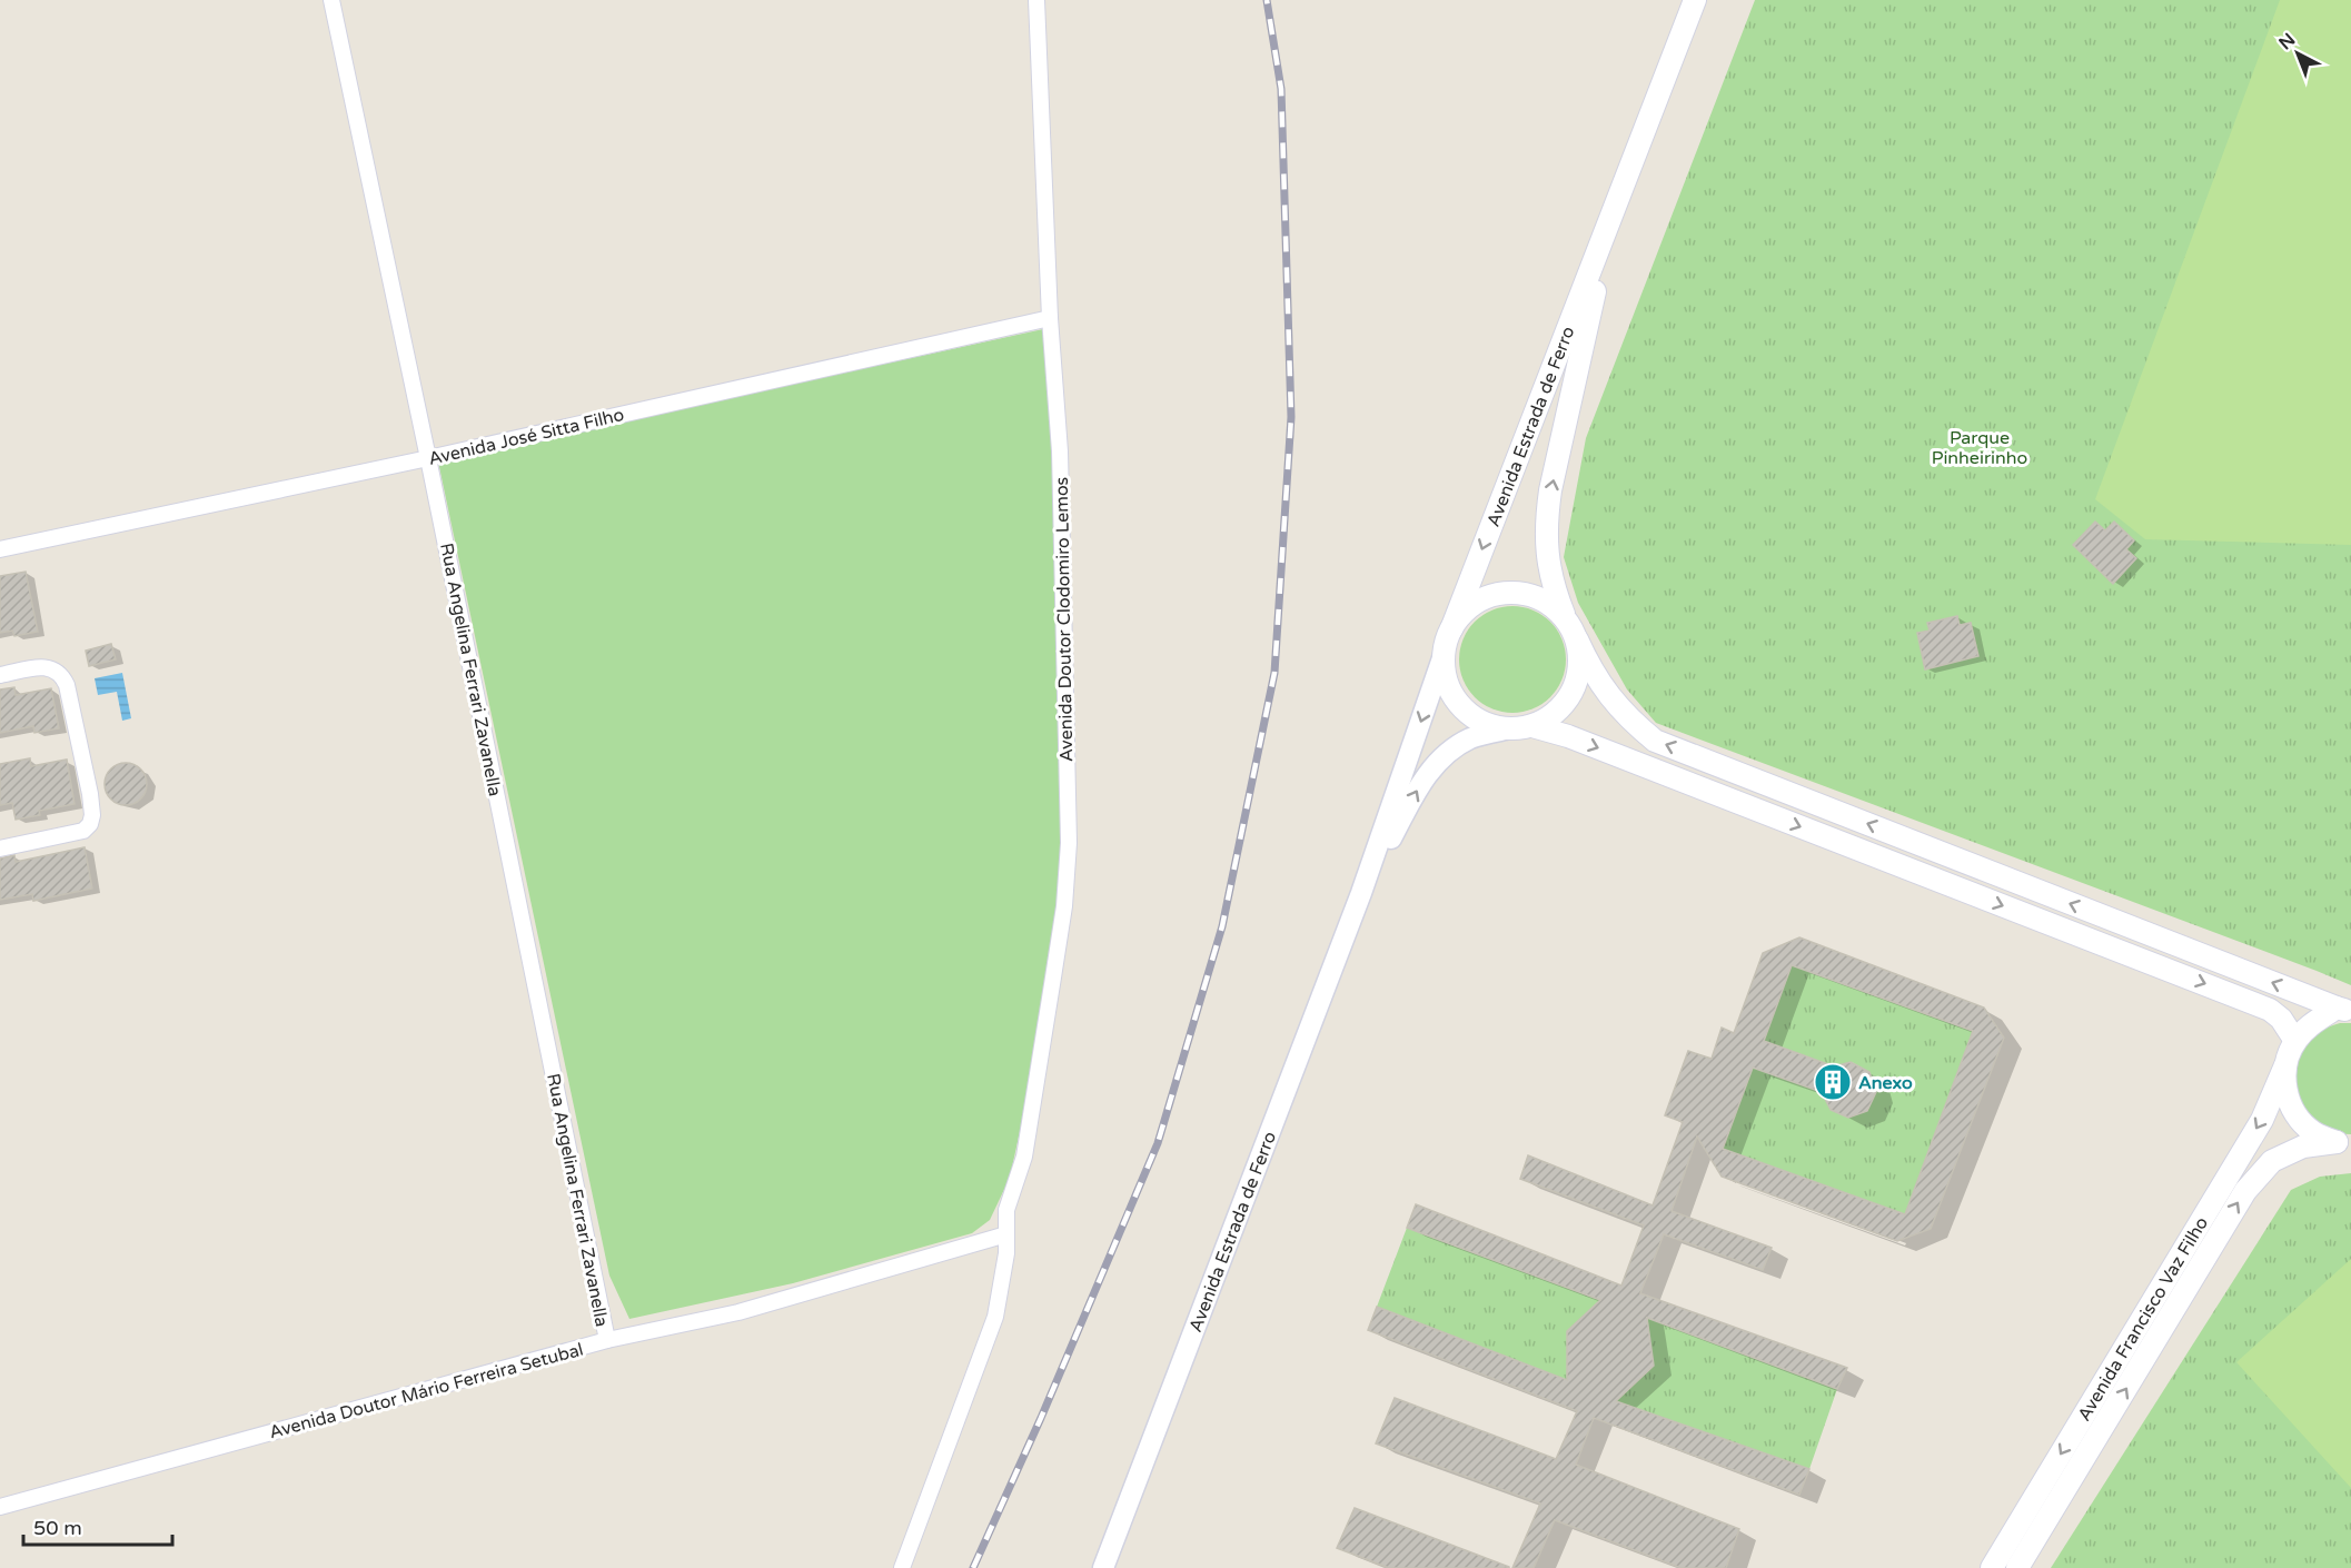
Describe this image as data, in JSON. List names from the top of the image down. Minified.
{"streets":{"main road":["Avenida Estrada de Ferro","Avenida Francisco Vaz Filho"],"street":["Avenida José Sitta Filho","Avenida Doutor Clodomiro Lemos","Rua Angelina Ferrari Zavanella","Avenida Doutor Mário Ferreira Setubal"]},"crossings":[["Avenida José Sitta Filho","Avenida Doutor Clodomiro Lemos"],["Avenida José Sitta Filho","Rua Angelina Ferrari Zavanella"],["Avenida Doutor Clodomiro Lemos","Avenida Doutor Mário Ferreira Setubal"],["Rua Angelina Ferrari Zavanella","Avenida Doutor Mário Ferreira Setubal"]],"parks":["Parque Pinheirinho"],"places":{"building":["Anexo"]},"scale_bar":"50 m","north":"top left"}
